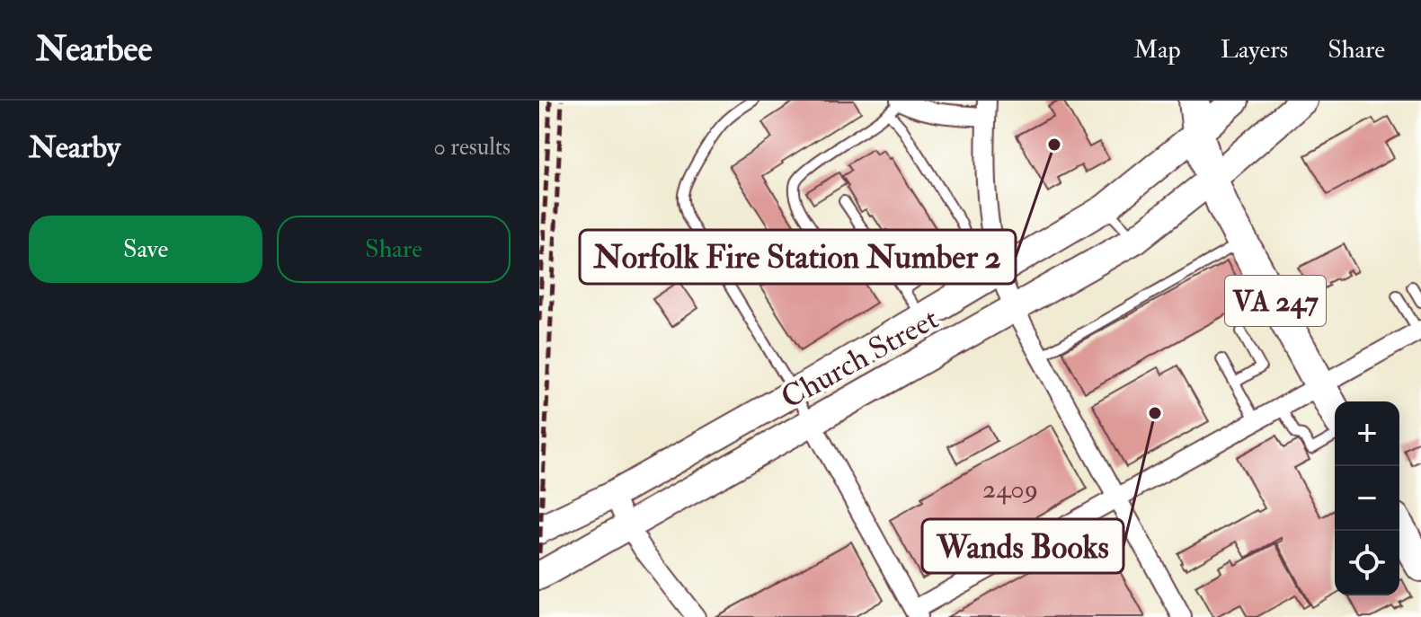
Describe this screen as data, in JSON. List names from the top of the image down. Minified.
{"streets":{"main road":["VA 247","Church Street"]},"crossings":[["VA 247","Church Street"]],"places":["Norfolk Fire Station Number 2","Wands Books"],"house_numbers":["2409"],"page":{"header":"Nearbee","nav":["Map","Layers","Share"],"heading":["Nearby","0 results"],"buttons":["Save","Share"],"map_buttons":["+","−"]}}
